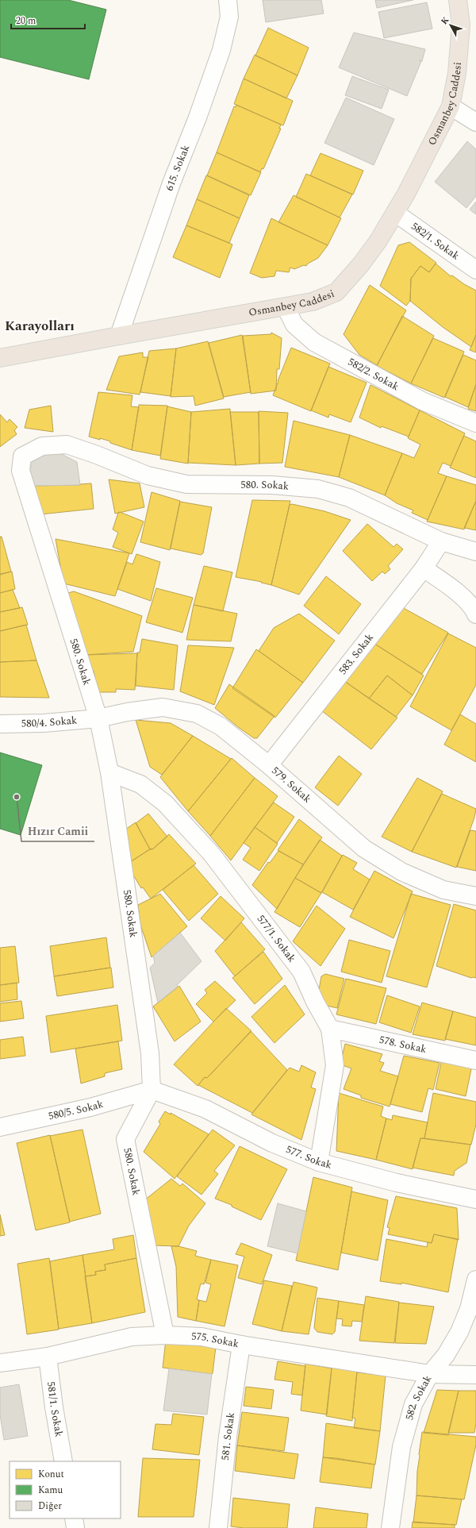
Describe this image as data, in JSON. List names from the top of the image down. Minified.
{"streets":{"main road":["Osmanbey Caddesi"],"street":["615. Sokak","582/1. Sokak","582/2. Sokak","580. Sokak","583. Sokak","580/4. Sokak","579. Sokak","577/1. Sokak","578. Sokak","580/5. Sokak","577. Sokak","575. Sokak","582. Sokak","581/1. Sokak","581. Sokak"]},"crossings":[["Osmanbey Caddesi","615. Sokak"],["Osmanbey Caddesi","582/1. Sokak"],["Osmanbey Caddesi","582/2. Sokak"],["580. Sokak","583. Sokak"],["580. Sokak","580/4. Sokak"],["580. Sokak","579. Sokak"],["580. Sokak","577/1. Sokak"],["580. Sokak","580/5. Sokak"],["580. Sokak","577. Sokak"],["580. Sokak","575. Sokak"],["583. Sokak","579. Sokak"],["580/4. Sokak","579. Sokak"],["577/1. Sokak","578. Sokak"],["577/1. Sokak","577. Sokak"],["580/5. Sokak","577. Sokak"],["575. Sokak","582. Sokak"],["575. Sokak","581/1. Sokak"],["575. Sokak","581. Sokak"]],"districts":["Karayolları"],"places":["Hızır Camii"],"legend":["Konut","Kamu","Diğer"],"scale_bar":"20 m","north":"top left"}
